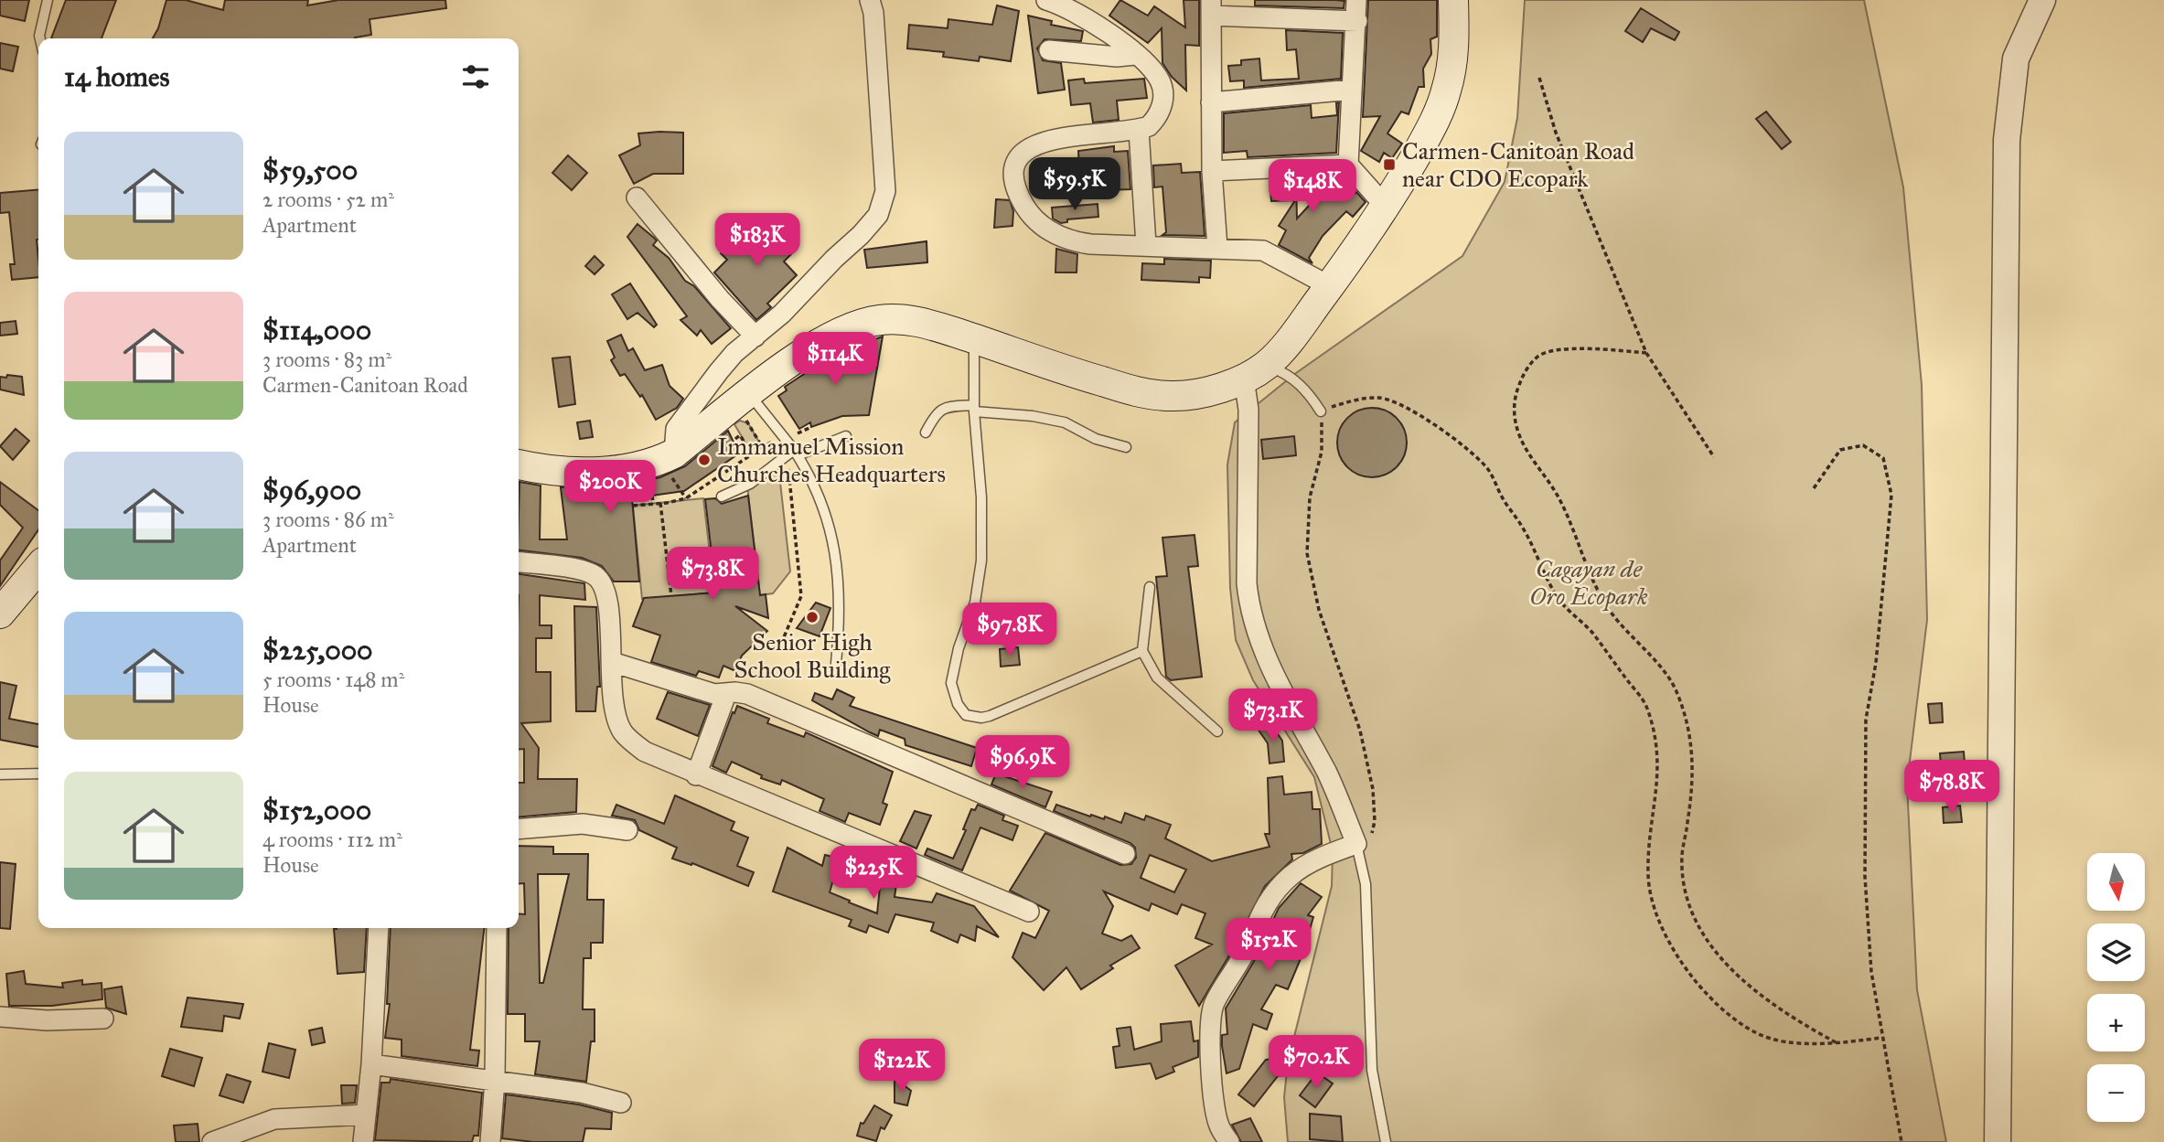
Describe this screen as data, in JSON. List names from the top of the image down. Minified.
{"parks":["Cagayan de Oro Ecopark"],"places":{"transit":["Carmen-Canitoan Road near CDO Ecopark"],"other":["Immanuel Mission Churches Headquarters","Senior High School Building"]},"north":"bottom","page":{"heading":"14 homes","list":[{"name":"$59,500","note":"2 rooms · 52 m² · Apartment"},{"name":"$114,000","note":"3 rooms · 83 m² · Carmen-Canitoan Road"},{"name":"$96,900","note":"3 rooms · 86 m² · Apartment"},{"name":"$225,000","note":"5 rooms · 148 m² · House"},{"name":"$152,000","note":"4 rooms · 112 m² · House"}],"price":["$59.5K","$148K","$183K","$114K","$200K","$73.8K","$97.8K","$73.1K","$96.9K","$78.8K","$225K","$152K","$70.2K","$122K"],"map_buttons":["+","−"]}}
